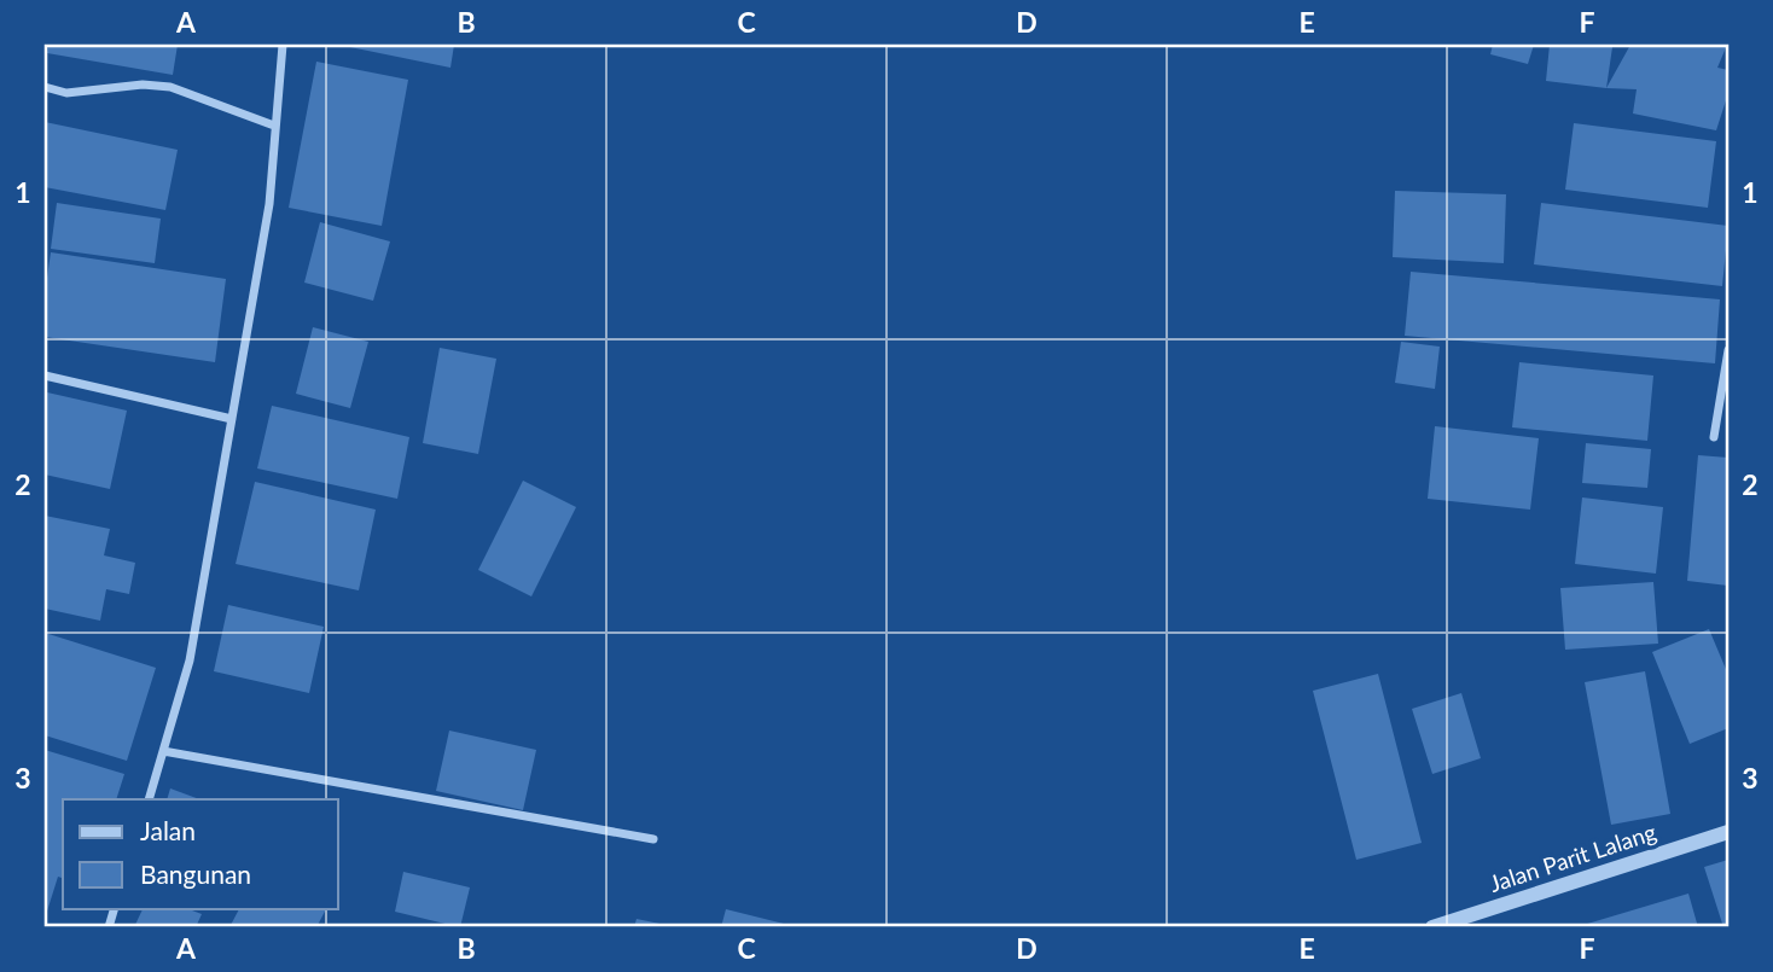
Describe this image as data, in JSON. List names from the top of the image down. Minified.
{"streets":{"street":["Jalan Parit Lalang"]},"legend":["Jalan","Bangunan"],"grid":{"columns":["A","B","C","D","E","F"],"rows":["1","2","3"]}}
